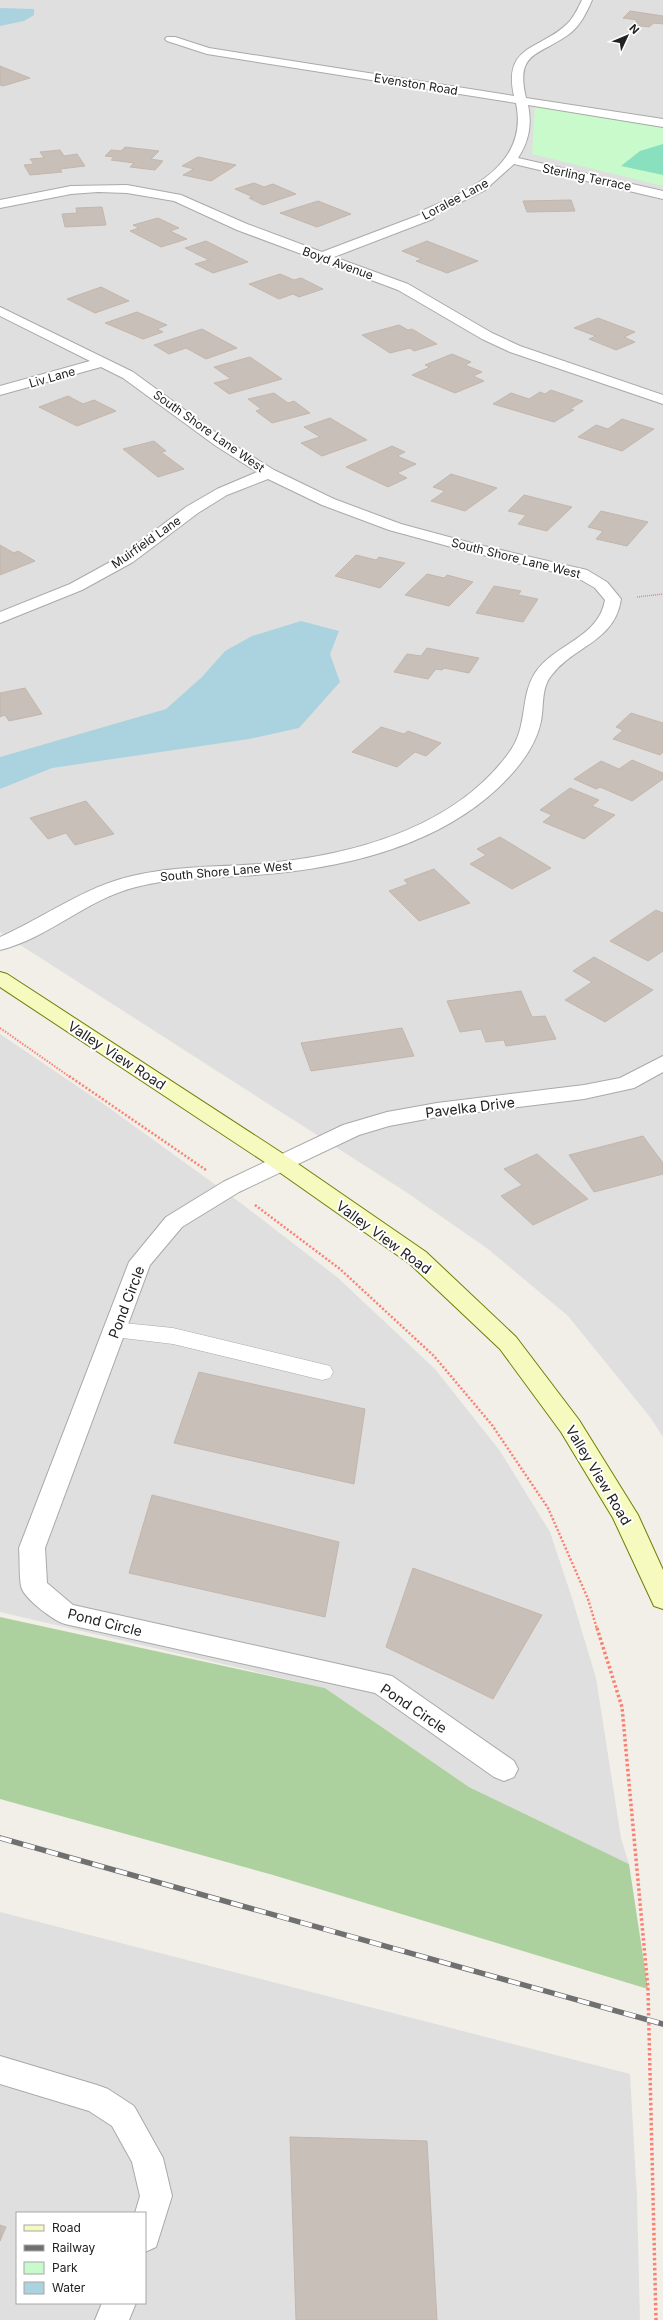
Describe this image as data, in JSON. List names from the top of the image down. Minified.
{"streets":{"street":["Evenston Road","Sterling Terrace","Loralee Lane","Boyd Avenue","Liv Lane","South Shore Lane West","Muirfield Lane","Valley View Road","Pavelka Drive","Pond Circle"]},"crossings":[["Evenston Road","Loralee Lane"],["Sterling Terrace","Loralee Lane"],["Loralee Lane","Boyd Avenue"],["Liv Lane","South Shore Lane West"],["South Shore Lane West","Muirfield Lane"],["Valley View Road","Pavelka Drive"],["Valley View Road","Pond Circle"],["Pavelka Drive","Pond Circle"]],"legend":["Road","Railway","Park","Water"],"north":"top right"}
